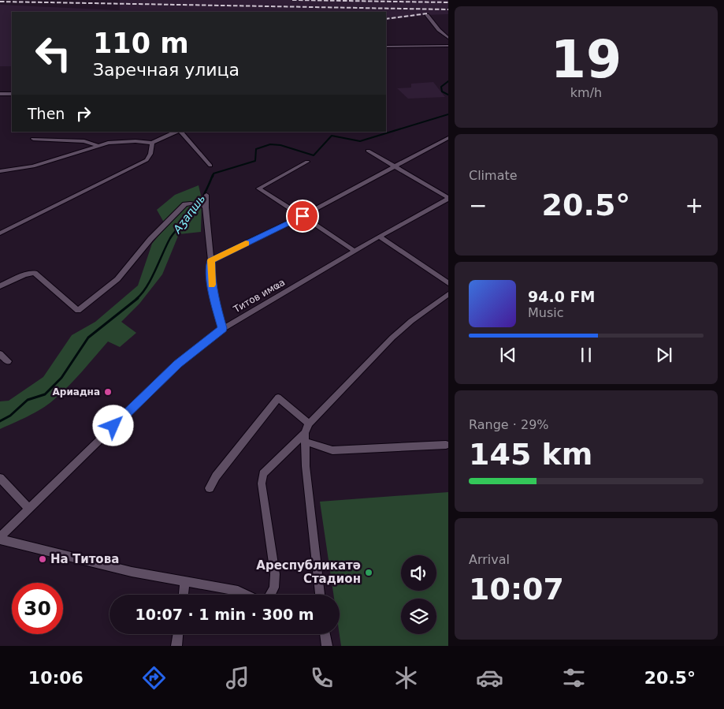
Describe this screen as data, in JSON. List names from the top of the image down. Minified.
{"streets":{"street":["Титов имҩа"]},"water":["Аӡаԥшь"],"places":["Ариадна","На Титова","Ареспубликатә Стадион"],"page":{"tile":[["19","km/h"],"Climate",["Range · 29%","145 km"],["Arrival","10:07"]],"turn":["110 m","Заречная улица"],"then":"Then","heat":["−","20.5°","+"],"song":["94.0 FM","Music"],"limit":"30","trip":"10:07 · 1 min · 300 m","tabs":["10:06","20.5°"]}}
